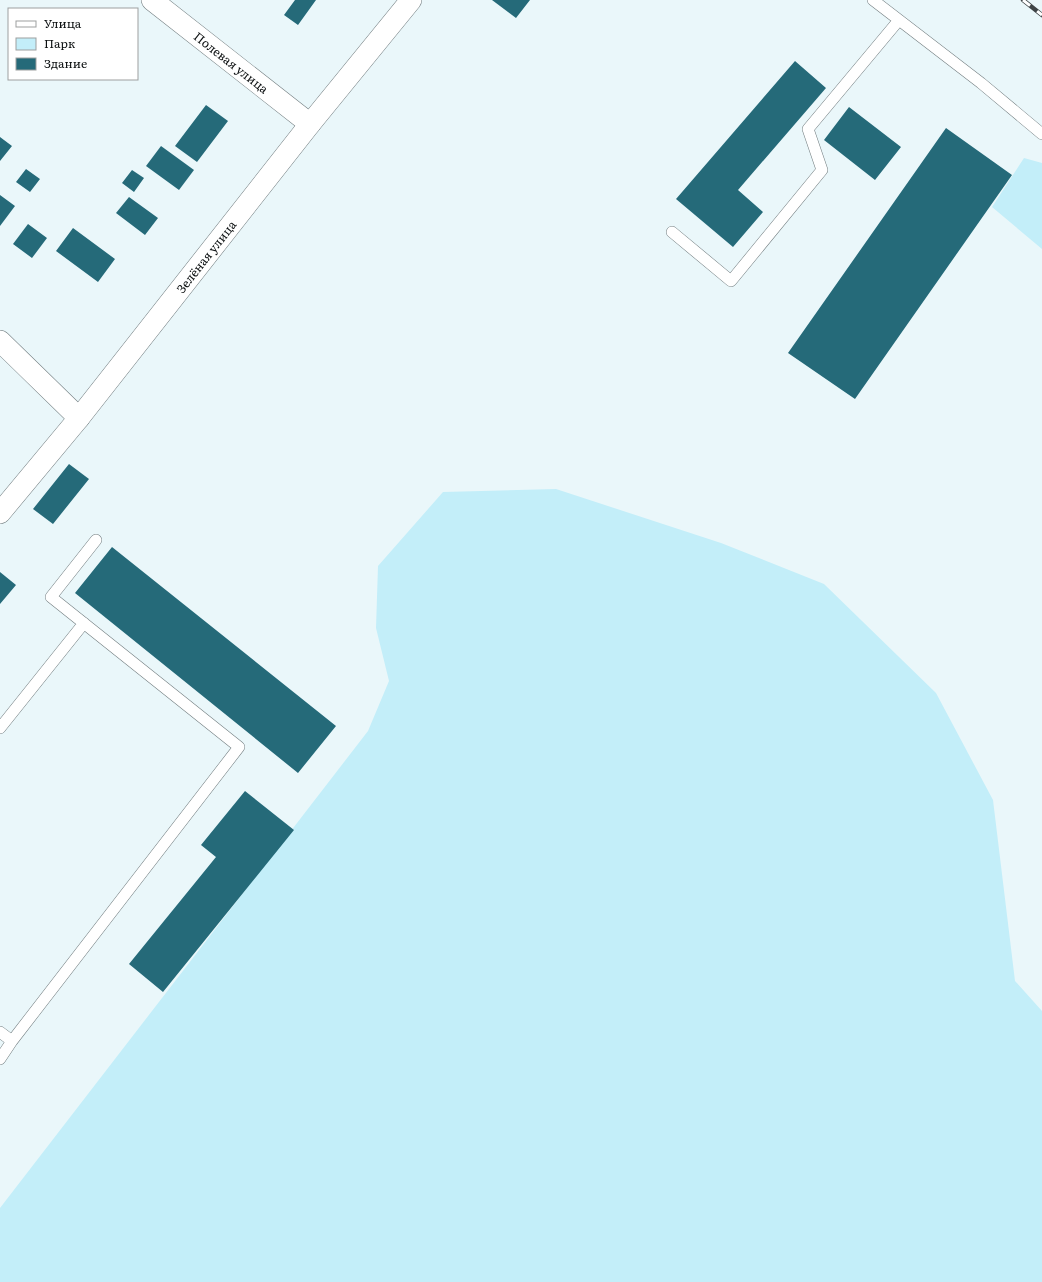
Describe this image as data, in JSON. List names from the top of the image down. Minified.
{"streets":{"street":["Полевая улица","Зелёная улица"]},"crossings":[["Полевая улица","Зелёная улица"]],"legend":["Улица","Парк","Здание"]}
